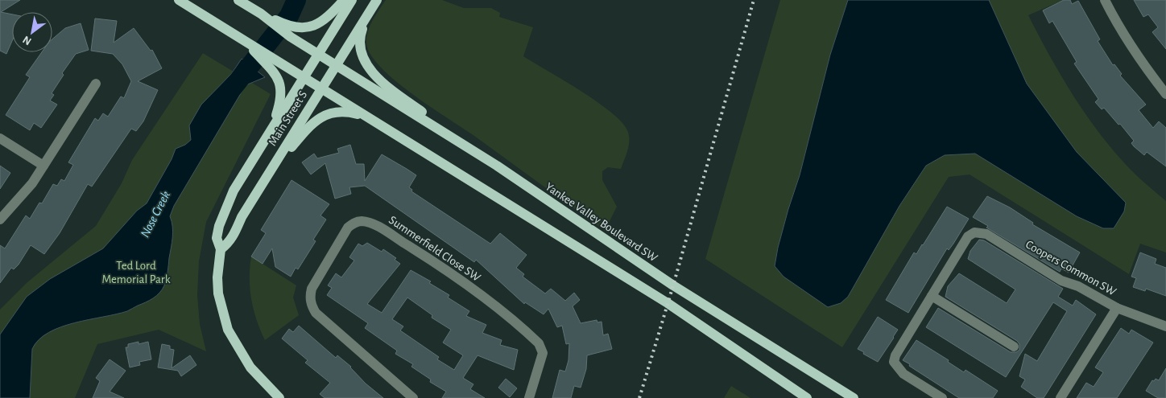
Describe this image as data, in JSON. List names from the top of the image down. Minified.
{"streets":{"main road":["Main Street S","Yankee Valley Boulevard SW"],"street":["Summerfield Close SW","Coopers Common SW"]},"crossings":[["Main Street S","Yankee Valley Boulevard SW"]],"water":["Nose Creek"],"parks":["Ted Lord Memorial Park"],"north":"bottom left"}
